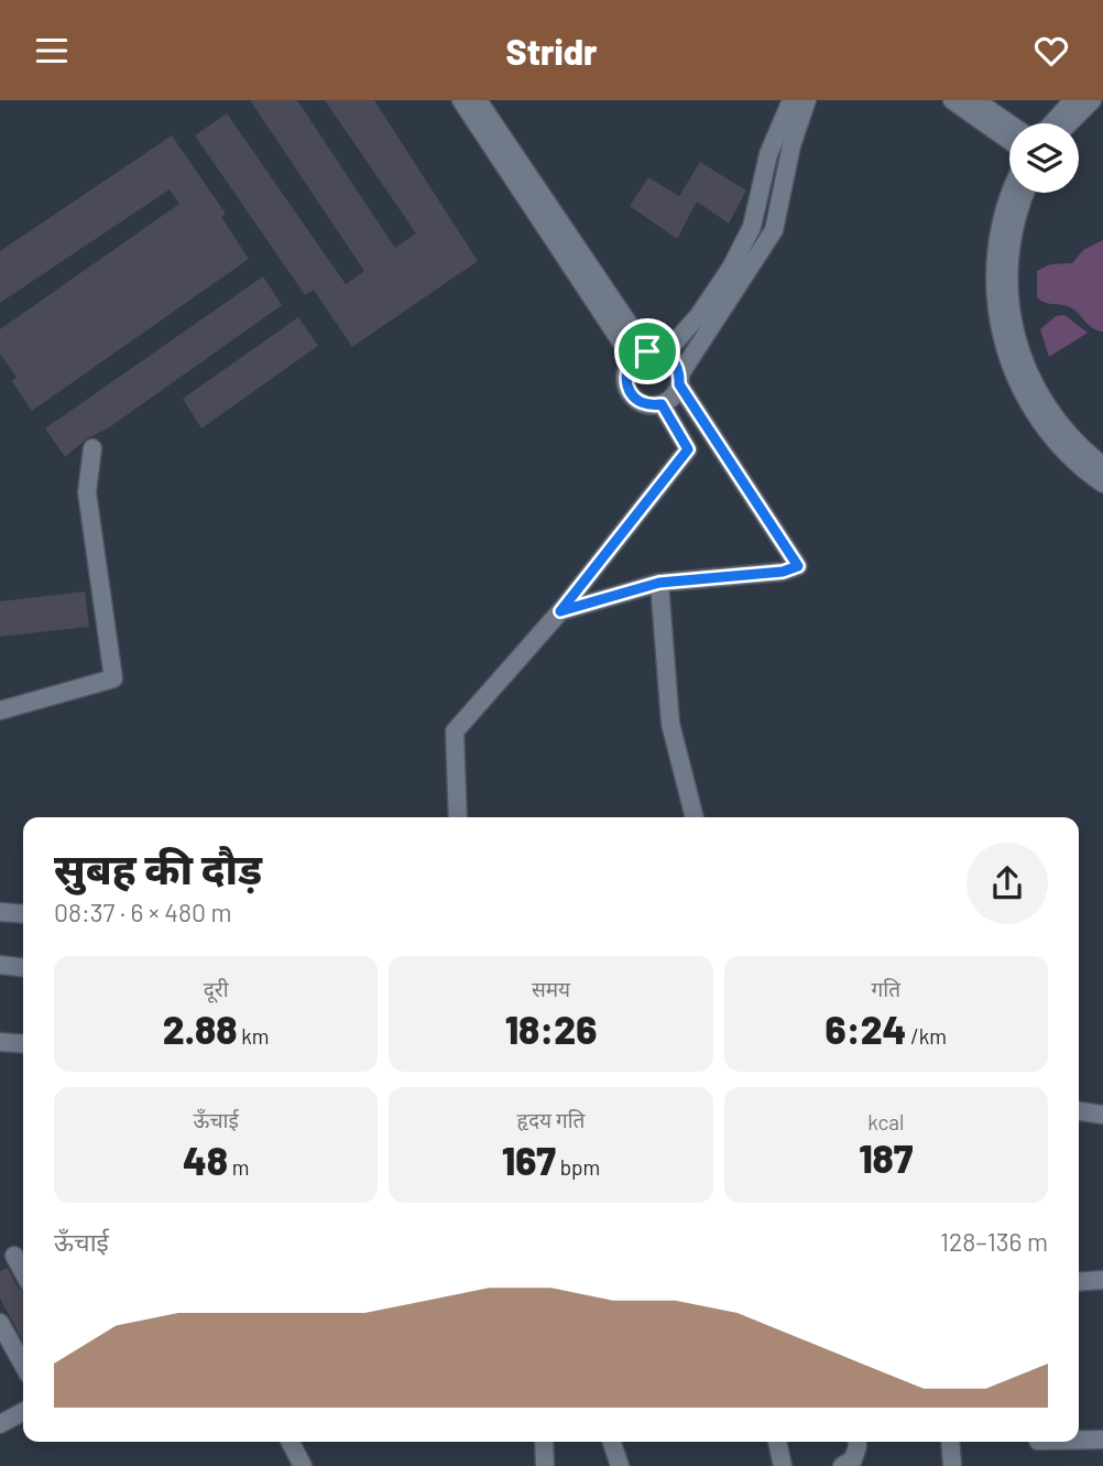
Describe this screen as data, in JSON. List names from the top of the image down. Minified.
{"page":{"header":"Stridr","heading":["सुबह की दौड़","08:37 · 6 × 480 m"],"stats":[["दूरी","2.88 km"],["समय","18:26"],["गति","6:24 /km"],["ऊँचाई","48 m"],["हृदय गति","167 bpm"],["kcal","187"]],"chart":["ऊँचाई","128–136 m"]}}
